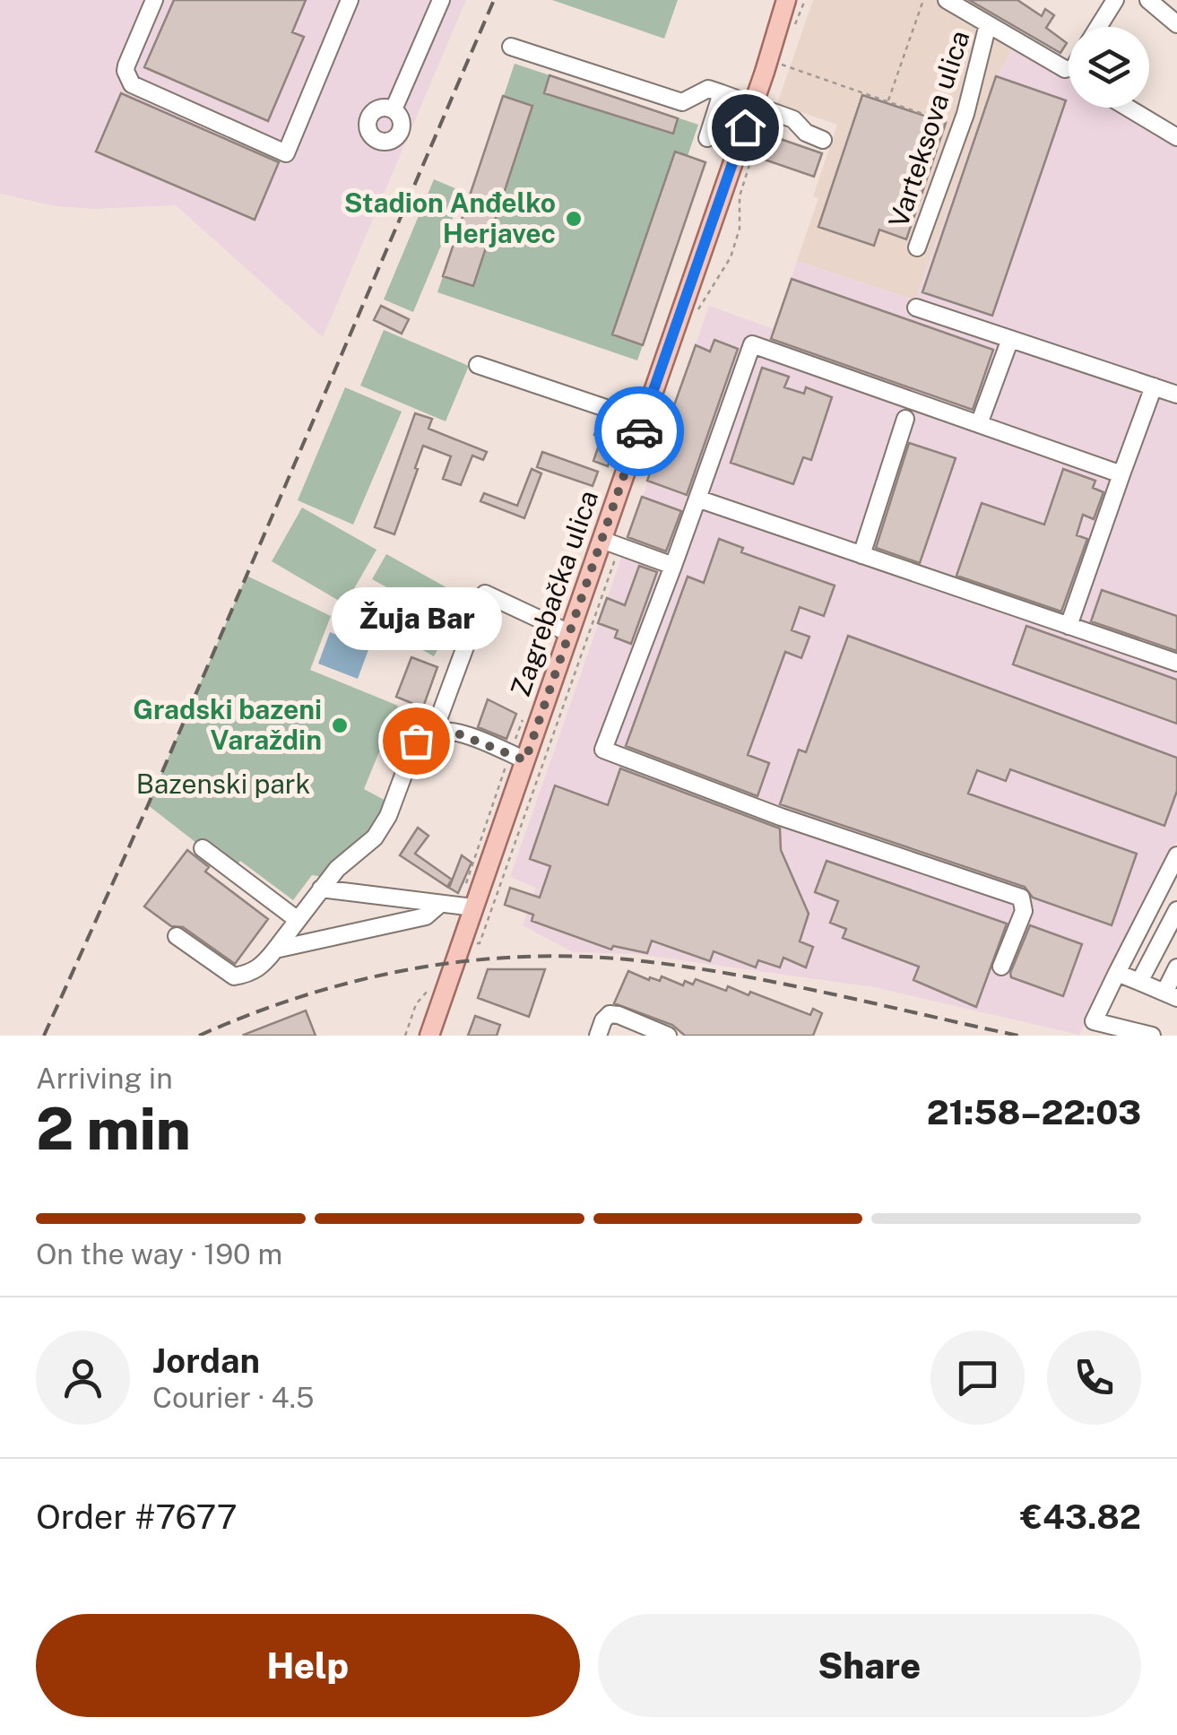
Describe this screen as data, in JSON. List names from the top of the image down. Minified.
{"streets":{"main road":["Zagrebačka ulica"],"street":["Varteksova ulica"]},"parks":["Bazenski park"],"places":["Stadion Anđelko Herjavec","Gradski bazeni Varaždin","Žuja Bar"],"page":{"bubble":"Žuja Bar","heading":["2 min","Arriving in","21:58–22:03"],"panel":["Jordan","Courier · 4.5","Order #7677","€43.82"],"bar":"On the way · 190 m","buttons":["Help","Share"]}}
